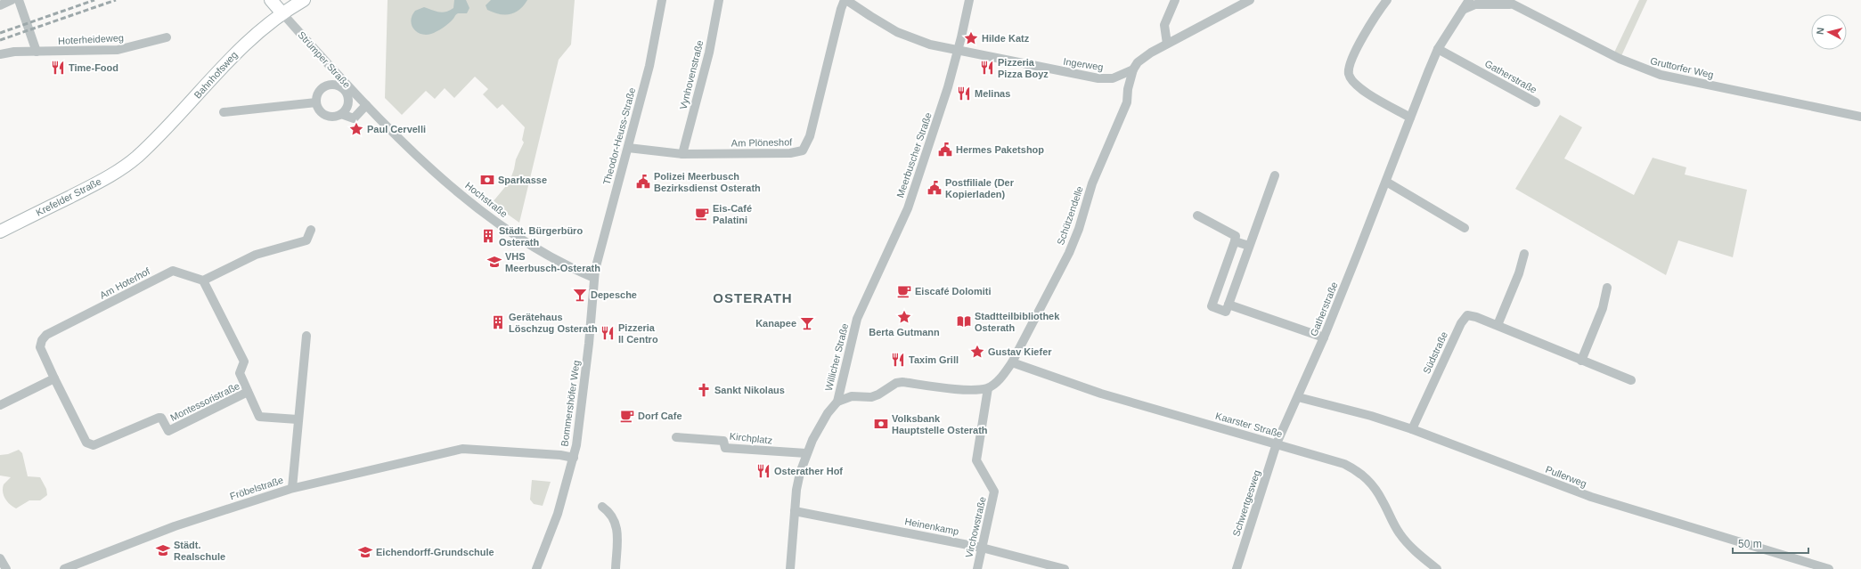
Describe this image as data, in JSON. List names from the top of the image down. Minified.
{"streets":{"main road":["Strümper Straße","Bahnhofsweg","Krefelder Straße"],"street":["Hoterheideweg","Ingerweg","Gruttorfer Weg","Vynhovenstraße","Gatherstraße","Theodor-Heuss-Straße","Am Plöneshof","Meerbuscher Straße","Hochstraße","Schützendelle","Am Hoterhof","Südstraße","Willicher Straße","Montessoristraße","Bommershöfer Weg","Kaarster Straße","Kirchplatz","Pullerweg","Fröbelstraße","Schwertgesweg","Heinenkamp","Virchowstraße"]},"crossings":[["Strümper Straße","Bahnhofsweg"],["Strümper Straße","Hochstraße"],["Ingerweg","Am Plöneshof"],["Ingerweg","Meerbuscher Straße"],["Ingerweg","Schützendelle"],["Gruttorfer Weg","Gatherstraße"],["Bahnhofsweg","Krefelder Straße"],["Vynhovenstraße","Am Plöneshof"],["Gatherstraße","Kaarster Straße"],["Gatherstraße","Pullerweg"],["Gatherstraße","Schwertgesweg"],["Theodor-Heuss-Straße","Am Plöneshof"],["Theodor-Heuss-Straße","Hochstraße"],["Theodor-Heuss-Straße","Bommershöfer Weg"],["Meerbuscher Straße","Willicher Straße"],["Hochstraße","Bommershöfer Weg"],["Schützendelle","Kaarster Straße"],["Schützendelle","Virchowstraße"],["Am Hoterhof","Montessoristraße"],["Südstraße","Pullerweg"],["Willicher Straße","Kirchplatz"],["Willicher Straße","Heinenkamp"],["Bommershöfer Weg","Fröbelstraße"],["Kaarster Straße","Schwertgesweg"],["Heinenkamp","Virchowstraße"]],"districts":["OSTERATH"],"places":{"place":["Hilde Katz","Paul Cervelli","Berta Gutmann","Gustav Kiefer"],"restaurant":["Time-Food","Pizzeria Pizza Boyz","Melinas","Pizzeria Il Centro","Taxim Grill","Osterather Hof"],"public building":["Hermes Paketshop","Polizei Meerbusch Bezirksdienst Osterath","Postfiliale (Der Kopierladen)"],"bank":["Sparkasse","Volksbank Hauptstelle Osterath"],"cafe":["Eis-Café Palatini","Eiscafé Dolomiti","Dorf Cafe"],"building":["Städt. Bürgerbüro Osterath","Gerätehaus Löschzug Osterath"],"school or university":["VHS Meerbusch-Osterath","Städt. Realschule","Eichendorff-Grundschule"],"bar":["Depesche","Kanapee"],"library":["Stadtteilbibliothek Osterath"],"church":["Sankt Nikolaus"]},"scale_bar":"50 m","north":"left"}
